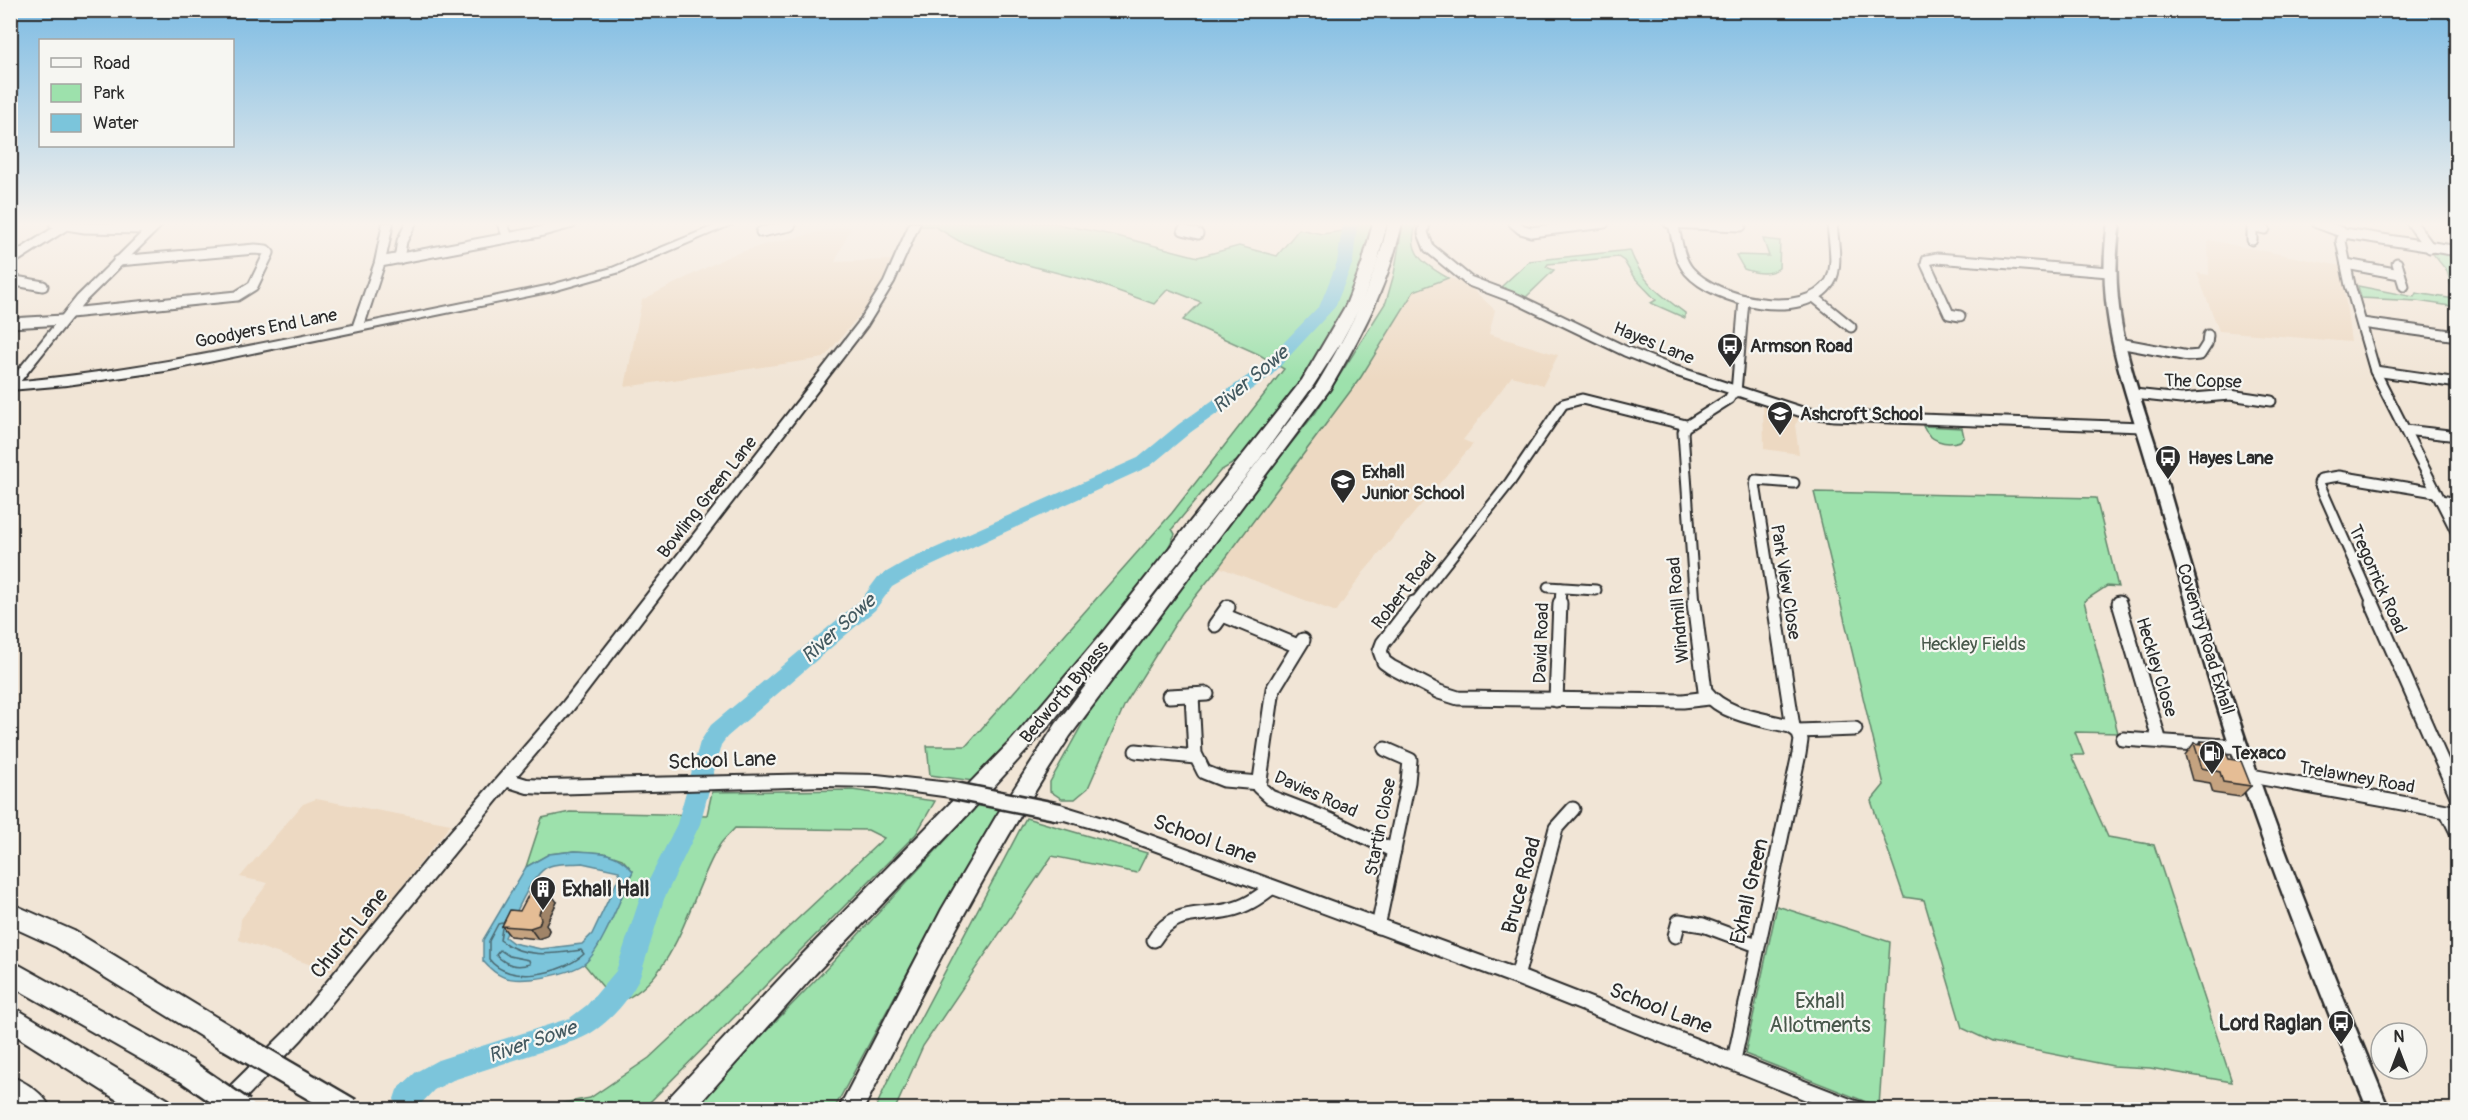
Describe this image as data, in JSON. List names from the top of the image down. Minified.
{"streets":{"highway":["Bedworth Bypass"],"main road":["Coventry Road Exhall"],"street":["Goodyers End Lane","Hayes Lane","The Copse","Bowling Green Lane","Tregorrick Road","Park View Close","Robert Road","Windmill Road","David Road","Heckley Close","School Lane","Trelawney Road","Davies Road","Startin Close","Bruce Road","Exhall Green","Church Lane"]},"crossings":[["Hayes Lane","Coventry Road Exhall"],["The Copse","Coventry Road Exhall"],["Bowling Green Lane","School Lane"],["Bowling Green Lane","Church Lane"],["Park View Close","Exhall Green"],["Robert Road","Windmill Road"],["Robert Road","David Road"],["Coventry Road Exhall","Trelawney Road"],["School Lane","Startin Close"],["School Lane","Bruce Road"],["School Lane","Exhall Green"],["School Lane","Church Lane"],["Davies Road","Startin Close"]],"water":["River Sowe"],"parks":["Heckley Fields","Exhall Allotments"],"places":{"bus stop":["Armson Road","Hayes Lane","Lord Raglan"],"school or university":["Ashcroft School","Exhall Junior School"],"fuel station":["Texaco"],"building":["Exhall Hall"]},"legend":["Road","Park","Water"],"north":"top"}
